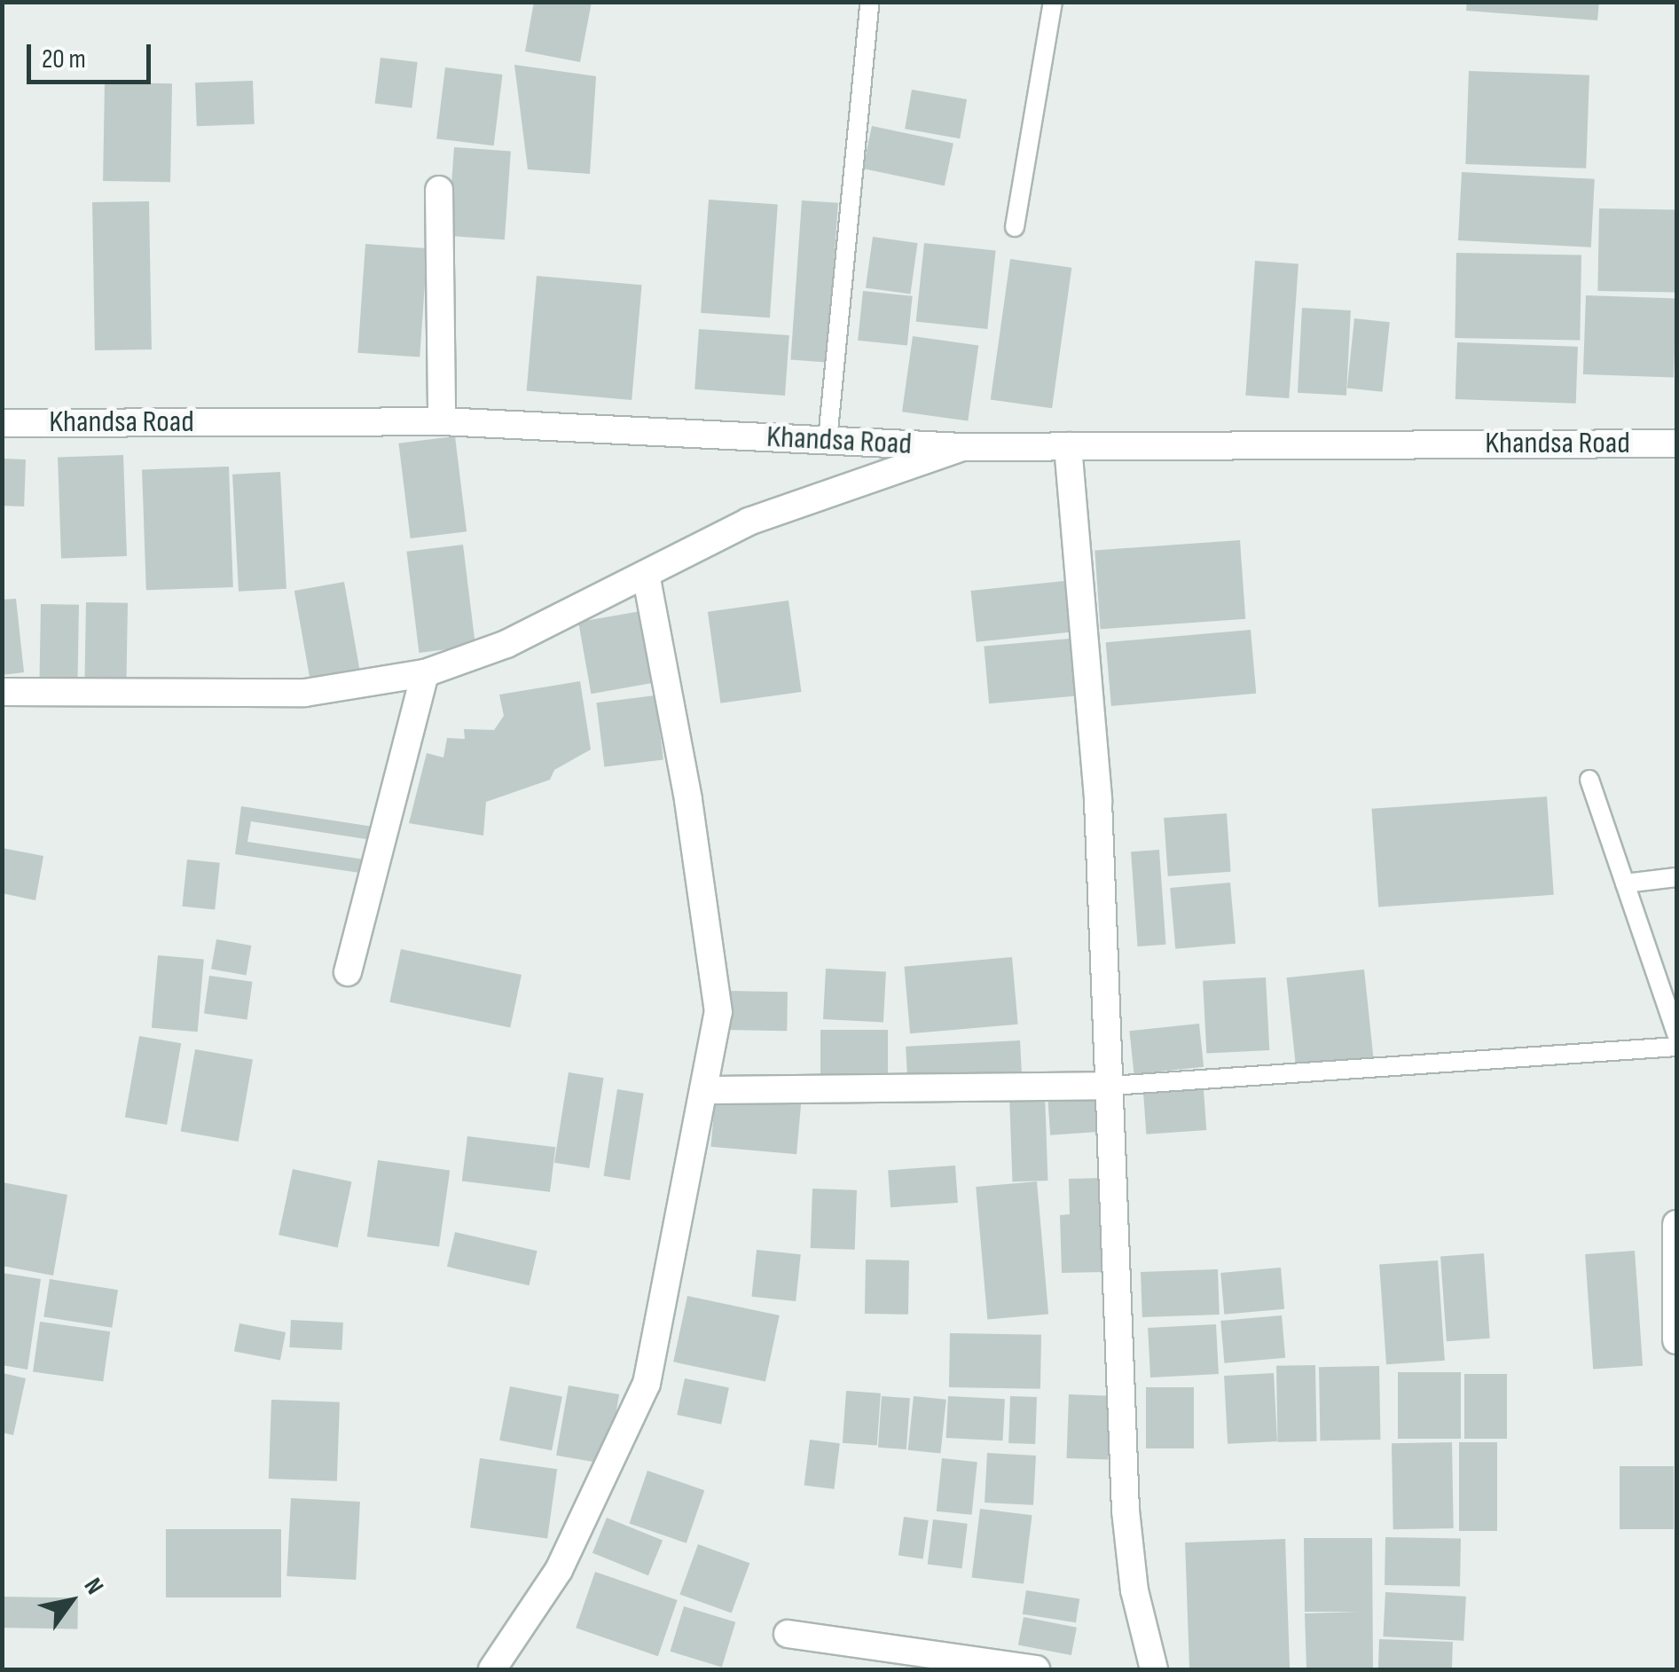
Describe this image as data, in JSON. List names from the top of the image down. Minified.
{"streets":{"street":["Khandsa Road"]},"scale_bar":"20 m","north":"top right"}
